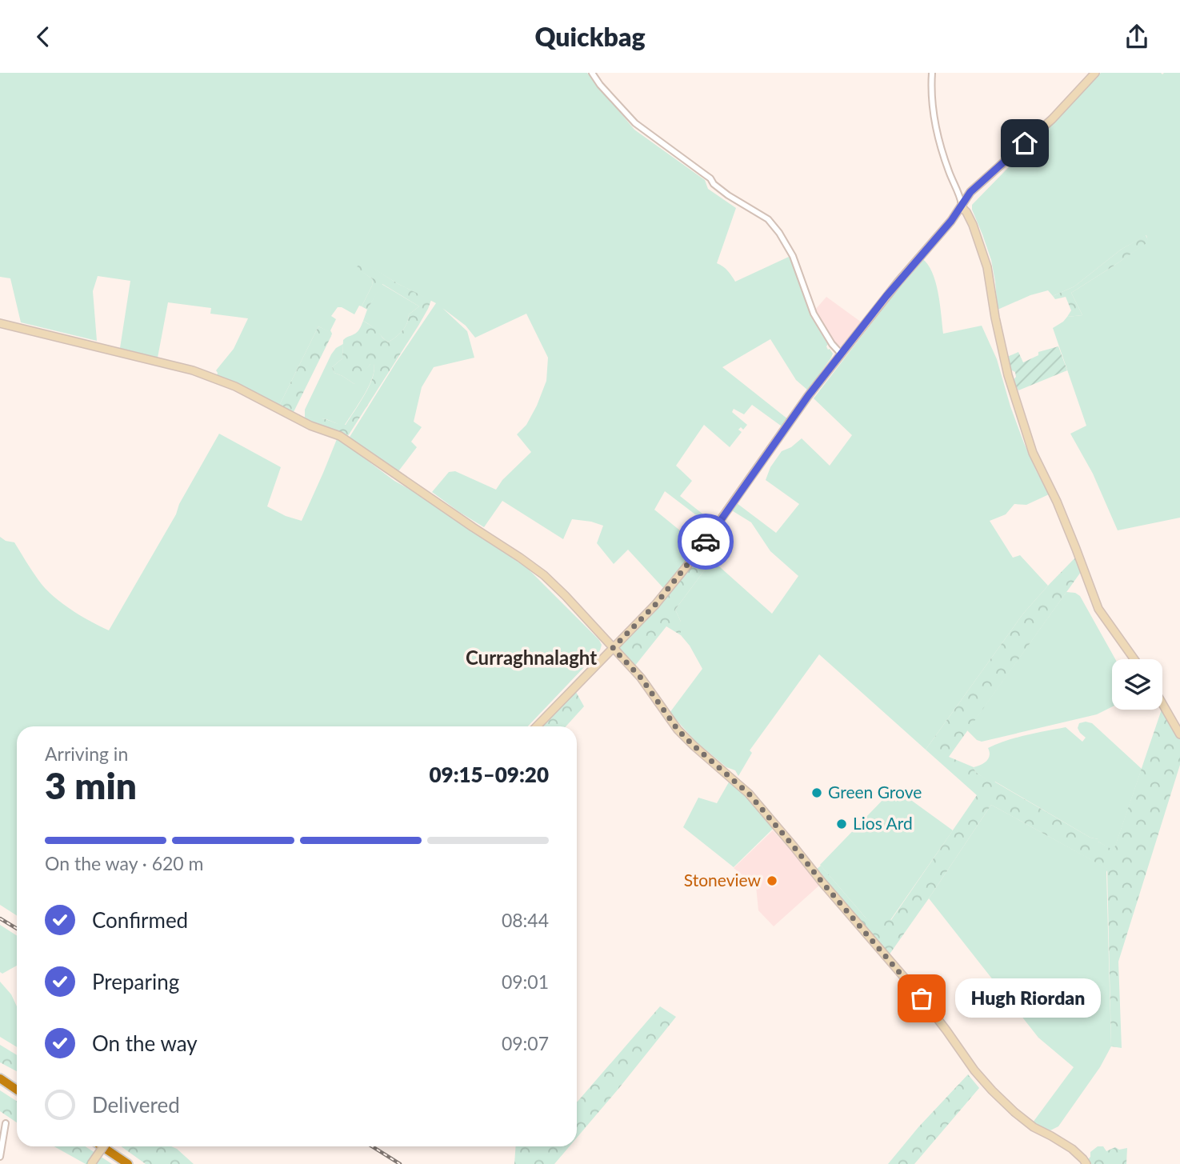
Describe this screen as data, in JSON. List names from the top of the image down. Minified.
{"districts":["Curraghnalaght"],"places":["Green Grove","Lios Ard","Stoneview","Hugh Riordan"],"page":{"header":"Quickbag","heading":["3 min","Arriving in","09:15–09:20"],"bar":"On the way · 620 m","list":[["Confirmed","08:44"],["Preparing","09:01"],["On the way","09:07"],"Delivered"],"bubble":"Hugh Riordan"}}
